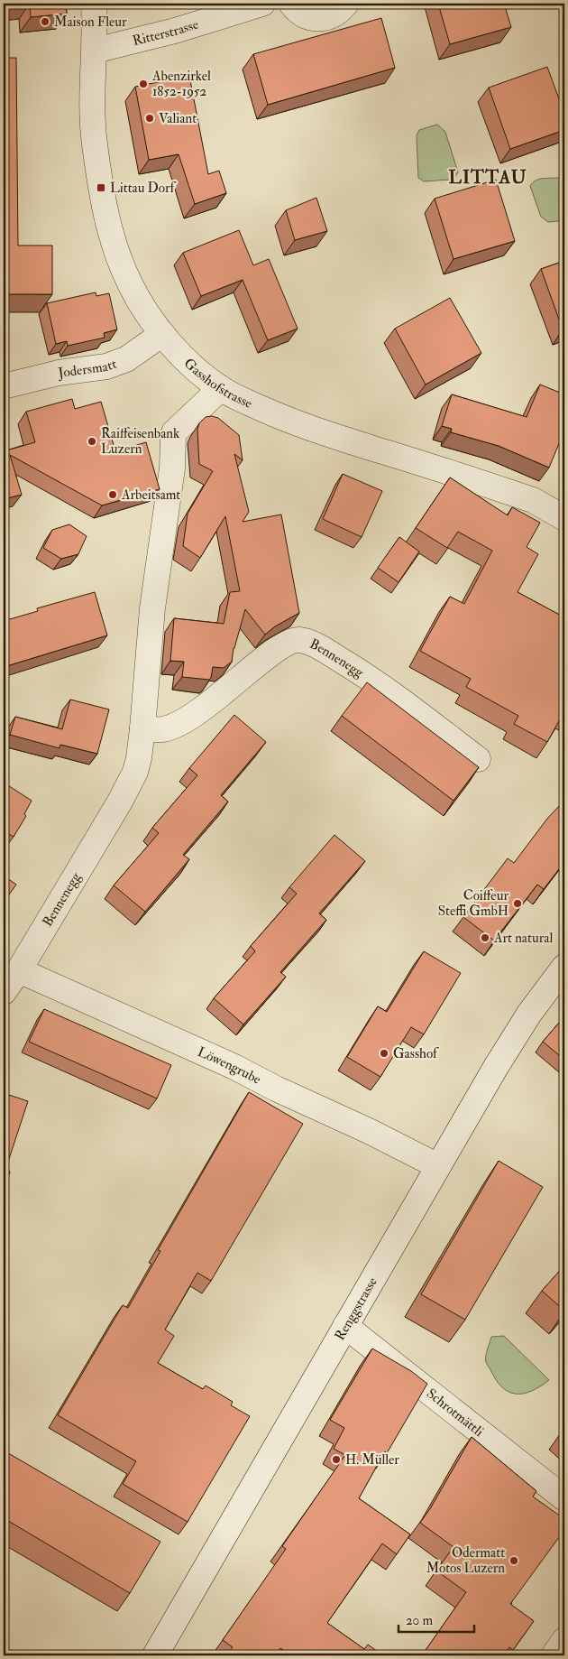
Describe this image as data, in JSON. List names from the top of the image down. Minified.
{"streets":{"street":["Ritterstrasse","Jodersmatt","Gasshofstrasse","Bennenegg","Löwengrube","Renggstrasse","Schrotmättli"]},"crossings":[["Ritterstrasse","Gasshofstrasse"],["Jodersmatt","Gasshofstrasse"],["Gasshofstrasse","Bennenegg"],["Bennenegg","Löwengrube"],["Löwengrube","Renggstrasse"],["Renggstrasse","Schrotmättli"]],"districts":["LITTAU"],"places":{"other":["Maison Fleur","Abenzirkel 1852-1952","Valiant","Raiffeisenbank Luzern","Arbeitsamt","Coiffeur Steffi GmbH","Art natural","Gasshof","H. Müller","Odermatt Motos Luzern"],"transit":["Littau Dorf"]},"scale_bar":"20 m"}
